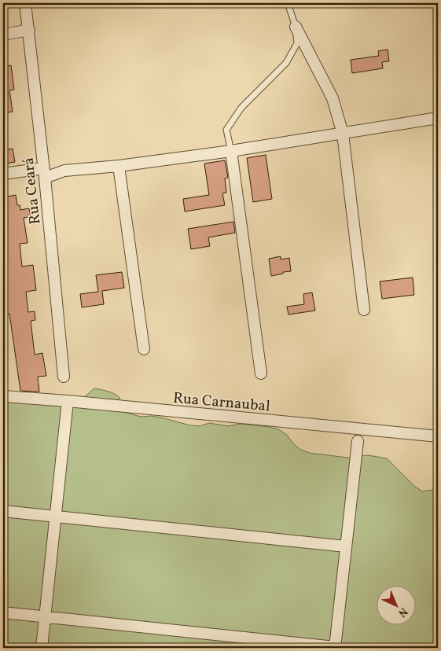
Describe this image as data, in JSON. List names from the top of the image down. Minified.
{"streets":{"street":["Rua Ceará","Rua Carnaubal"]},"north":"bottom right"}
